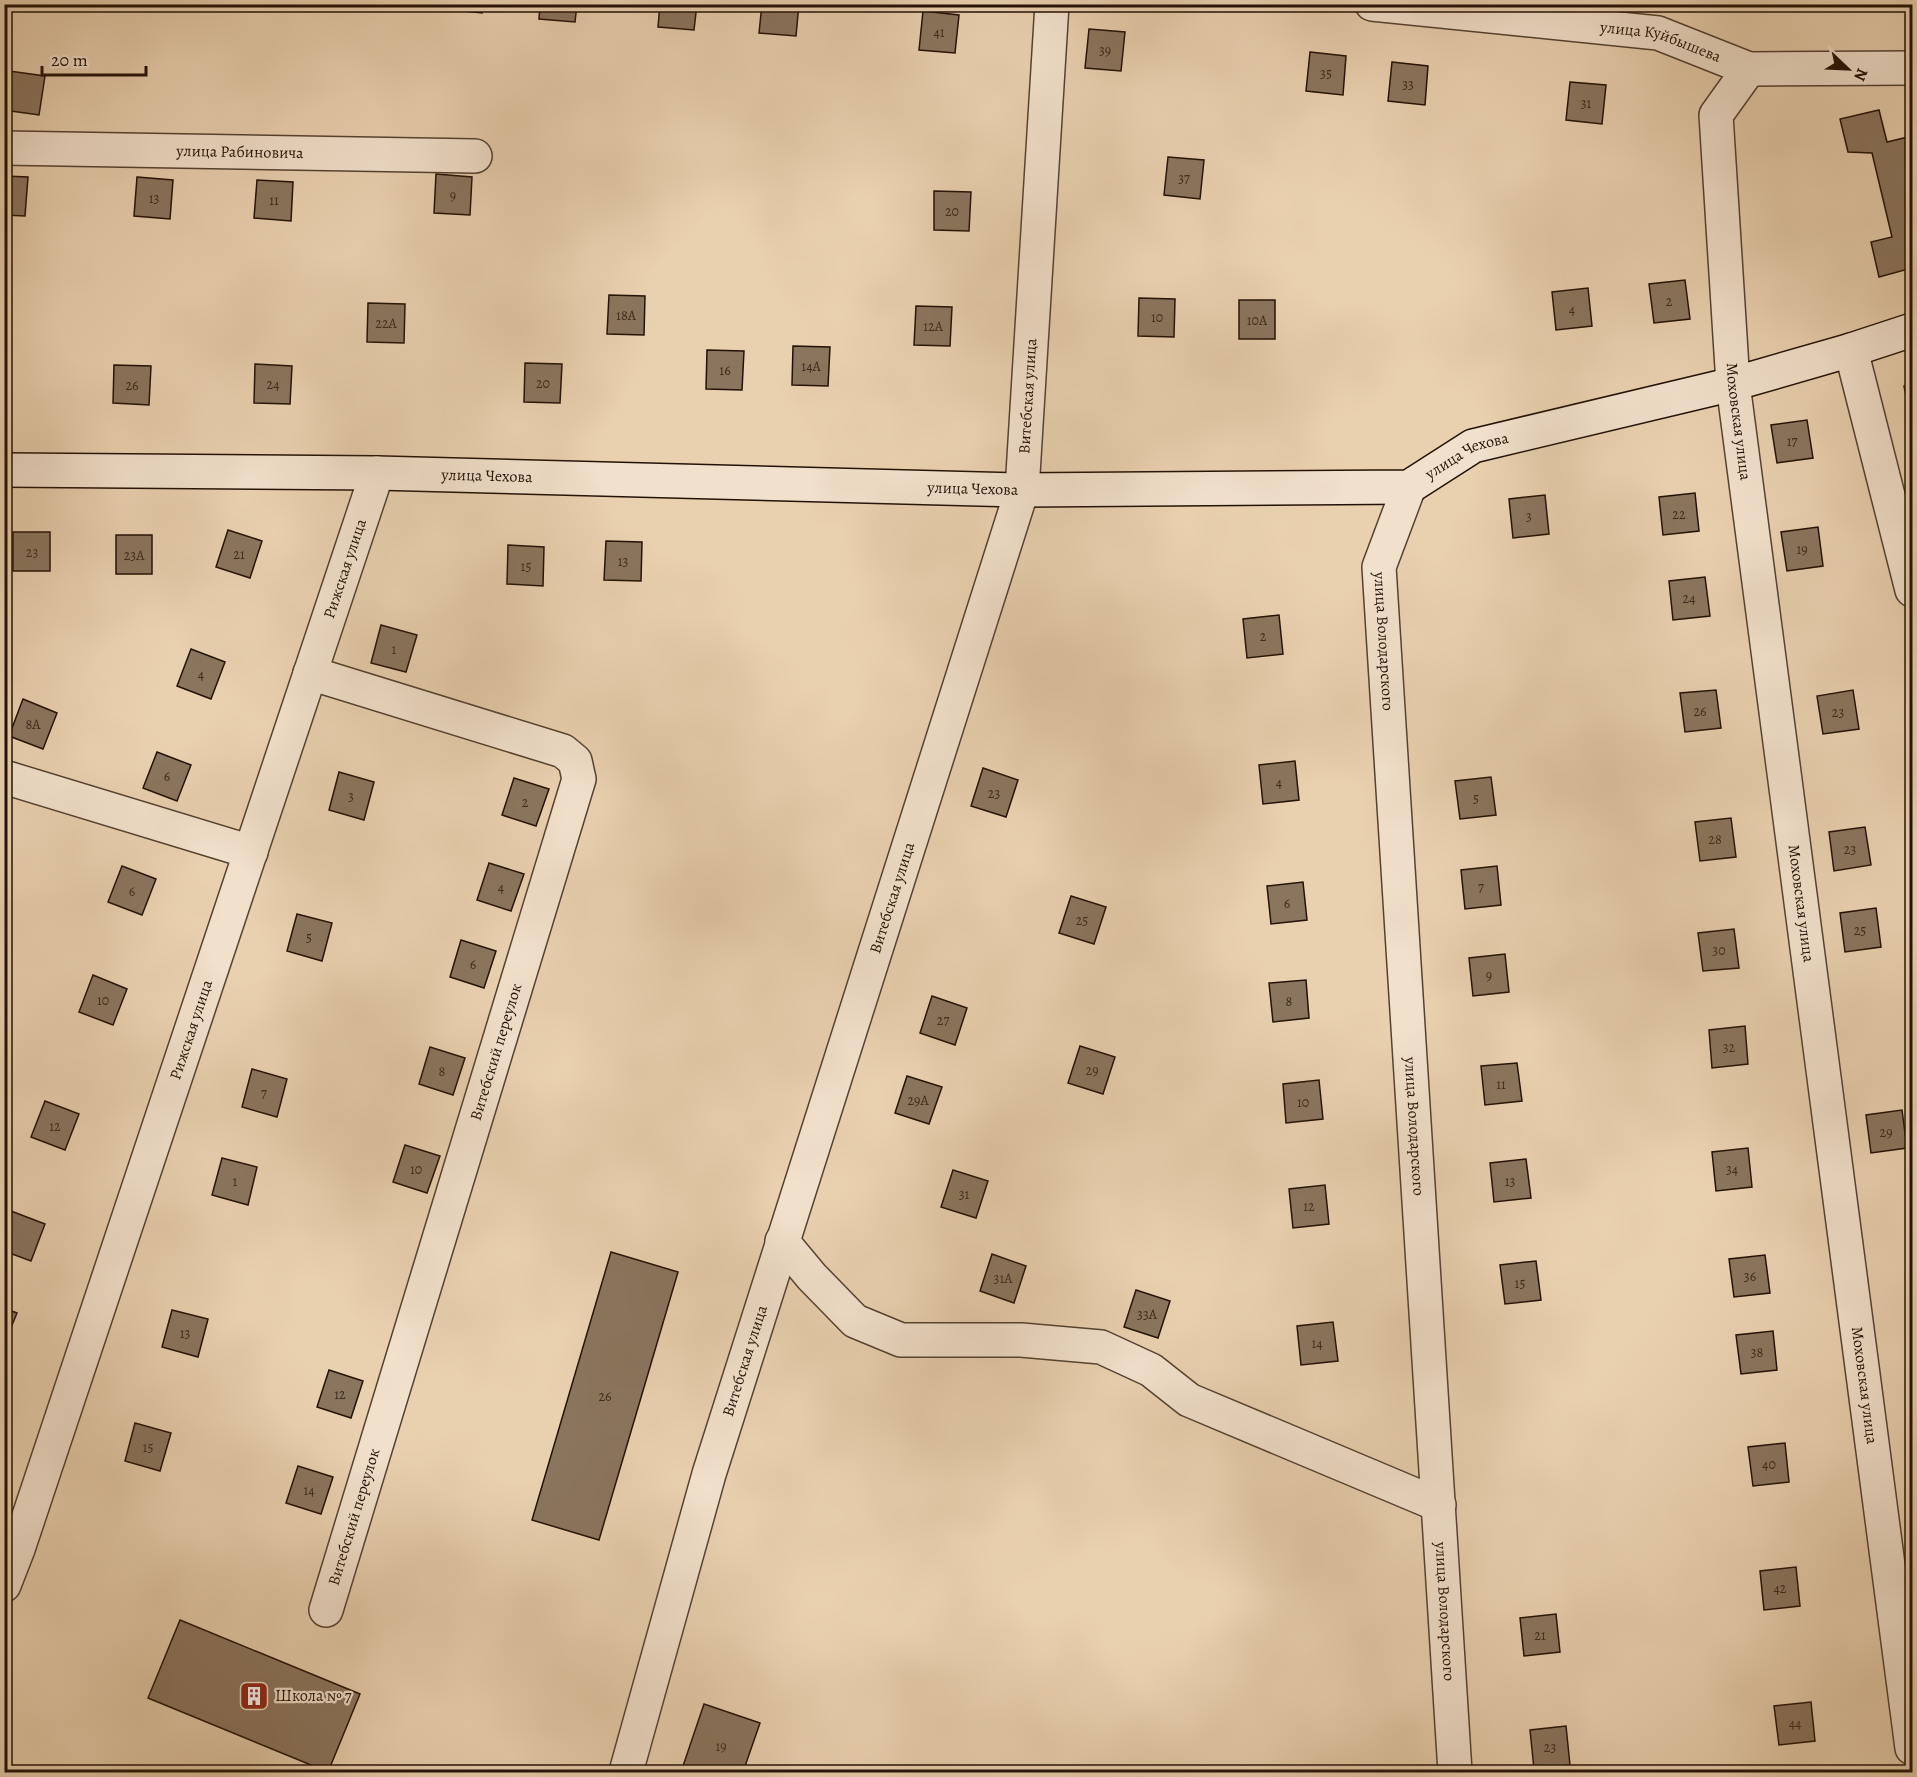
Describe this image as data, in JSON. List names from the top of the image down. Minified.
{"streets":{"street":["улица Куйбышева","улица Рабиновича","Витебская улица","Моховская улица","улица Чехова","Рижская улица","улица Володарского","Витебский переулок"]},"crossings":[["улица Куйбышева","Моховская улица"],["Витебская улица","улица Чехова"],["Моховская улица","улица Чехова"],["улица Чехова","Рижская улица"],["улица Чехова","улица Володарского"],["Рижская улица","Витебский переулок"]],"places":{"building":["Школа № 7"]},"house_numbers":["41","39","35","33","31","37","9","13","11","20","2","4","18А","10","10А","22А","12А","14А","16","20","24","26","17","22","3","19","23","21","23А","13","15","24","2","1","4","26","23","8А","6","4","23","3","5","2","28","23","4","7","6","6","25","25","5","30","6","9","10","8","27","32","29","8","11","7","29А","10","12","29","10","34","1","13","31","12","36","31А","15","33А","13","14","38","12","26","15","40","14","42","21","44","19","23"],"scale_bar":"20 m","north":"bottom right"}
